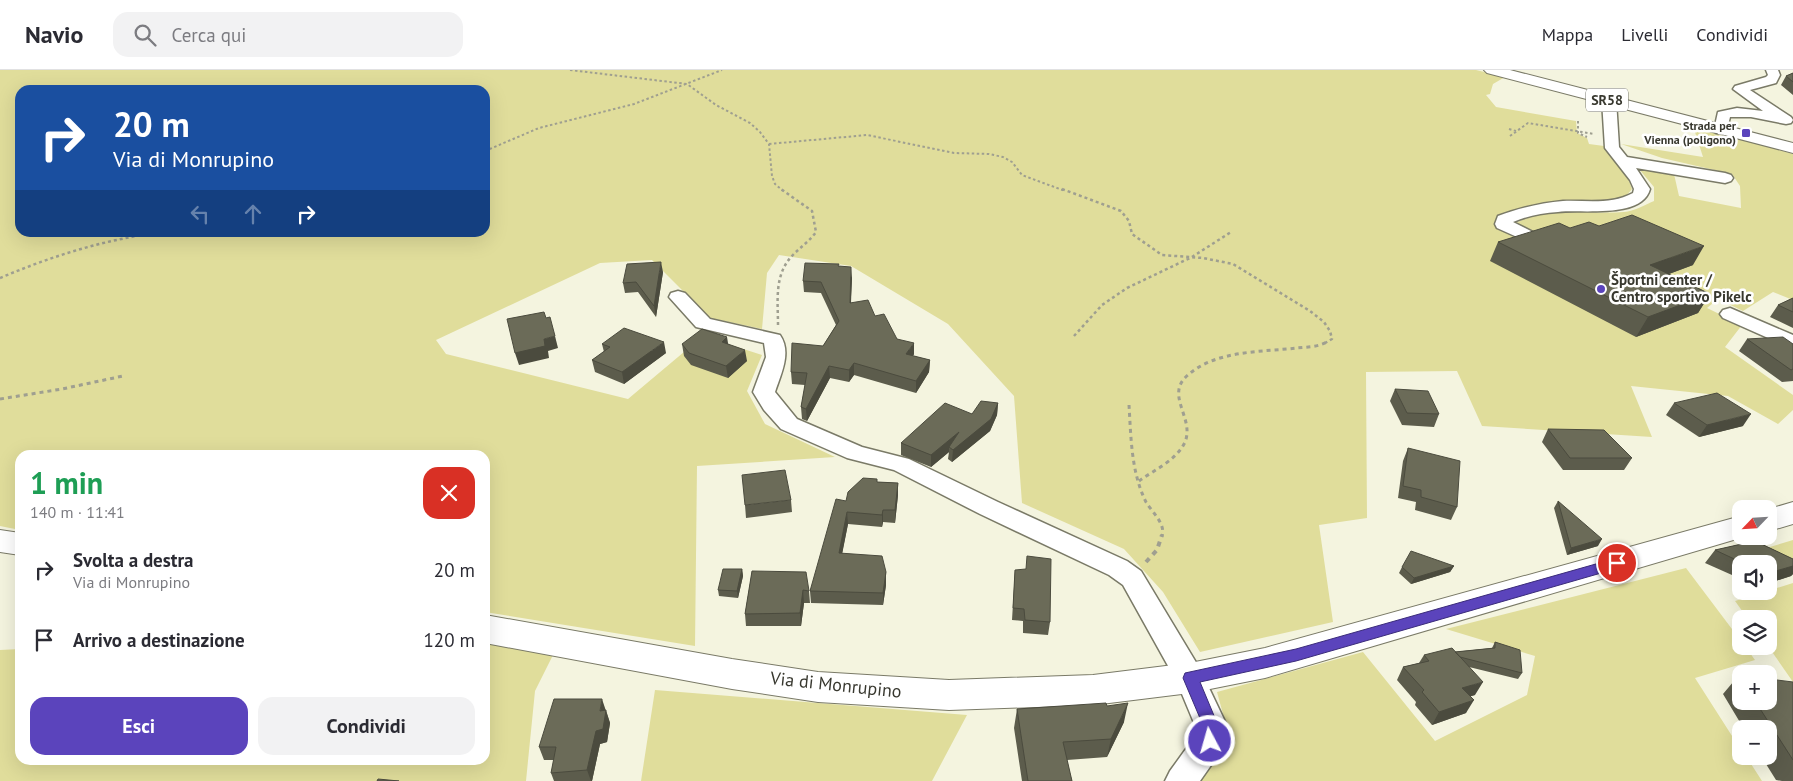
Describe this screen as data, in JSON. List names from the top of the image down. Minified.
{"streets":{"main road":["SR58","Via di Monrupino"]},"places":{"transit":["Strada per Vienna (poligono)"],"other":["Športni center / Centro sportivo Pikelc"]},"north":"bottom left","page":{"header":"Navio","search":"Cerca qui","nav":["Mappa","Livelli","Condividi"],"turn":["20 m","Via di Monrupino"],"heading":["1 min","140 m · 11:41"],"map_buttons":["+","−"],"list":[{"name":"Svolta a destra","note":"Via di Monrupino","value":"20 m"},{"name":"Arrivo a destinazione","value":"120 m"}],"buttons":["Esci","Condividi"]}}
